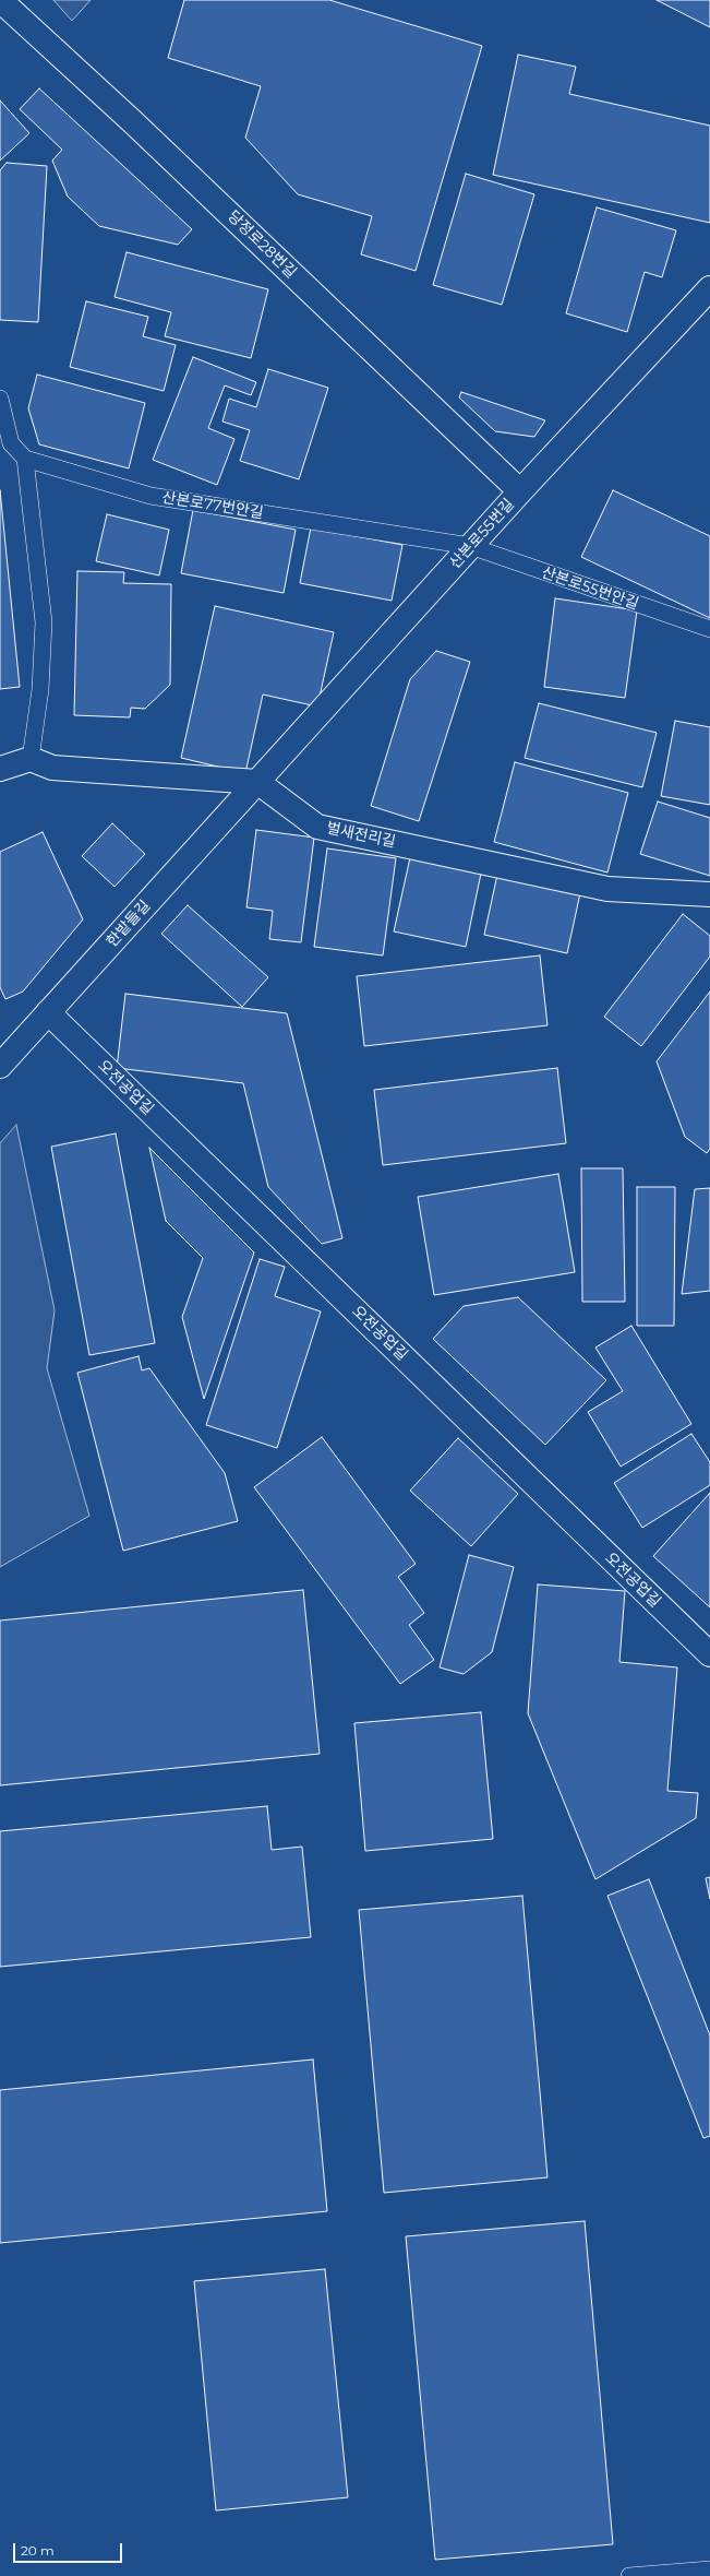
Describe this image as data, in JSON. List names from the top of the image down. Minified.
{"streets":{"street":["당정로28번길","산본로55번길","벌새전리길","한밭들길","오전공업길"],"lane":["산본로77번안길","산본로55번안길"]},"crossings":[["당정로28번길","산본로55번길"],["산본로77번안길","산본로55번길"],["산본로77번안길","산본로55번안길"],["산본로55번길","산본로55번안길"],["산본로55번길","벌새전리길"],["산본로55번길","한밭들길"],["벌새전리길","한밭들길"],["한밭들길","오전공업길"]],"scale_bar":"20 m"}
